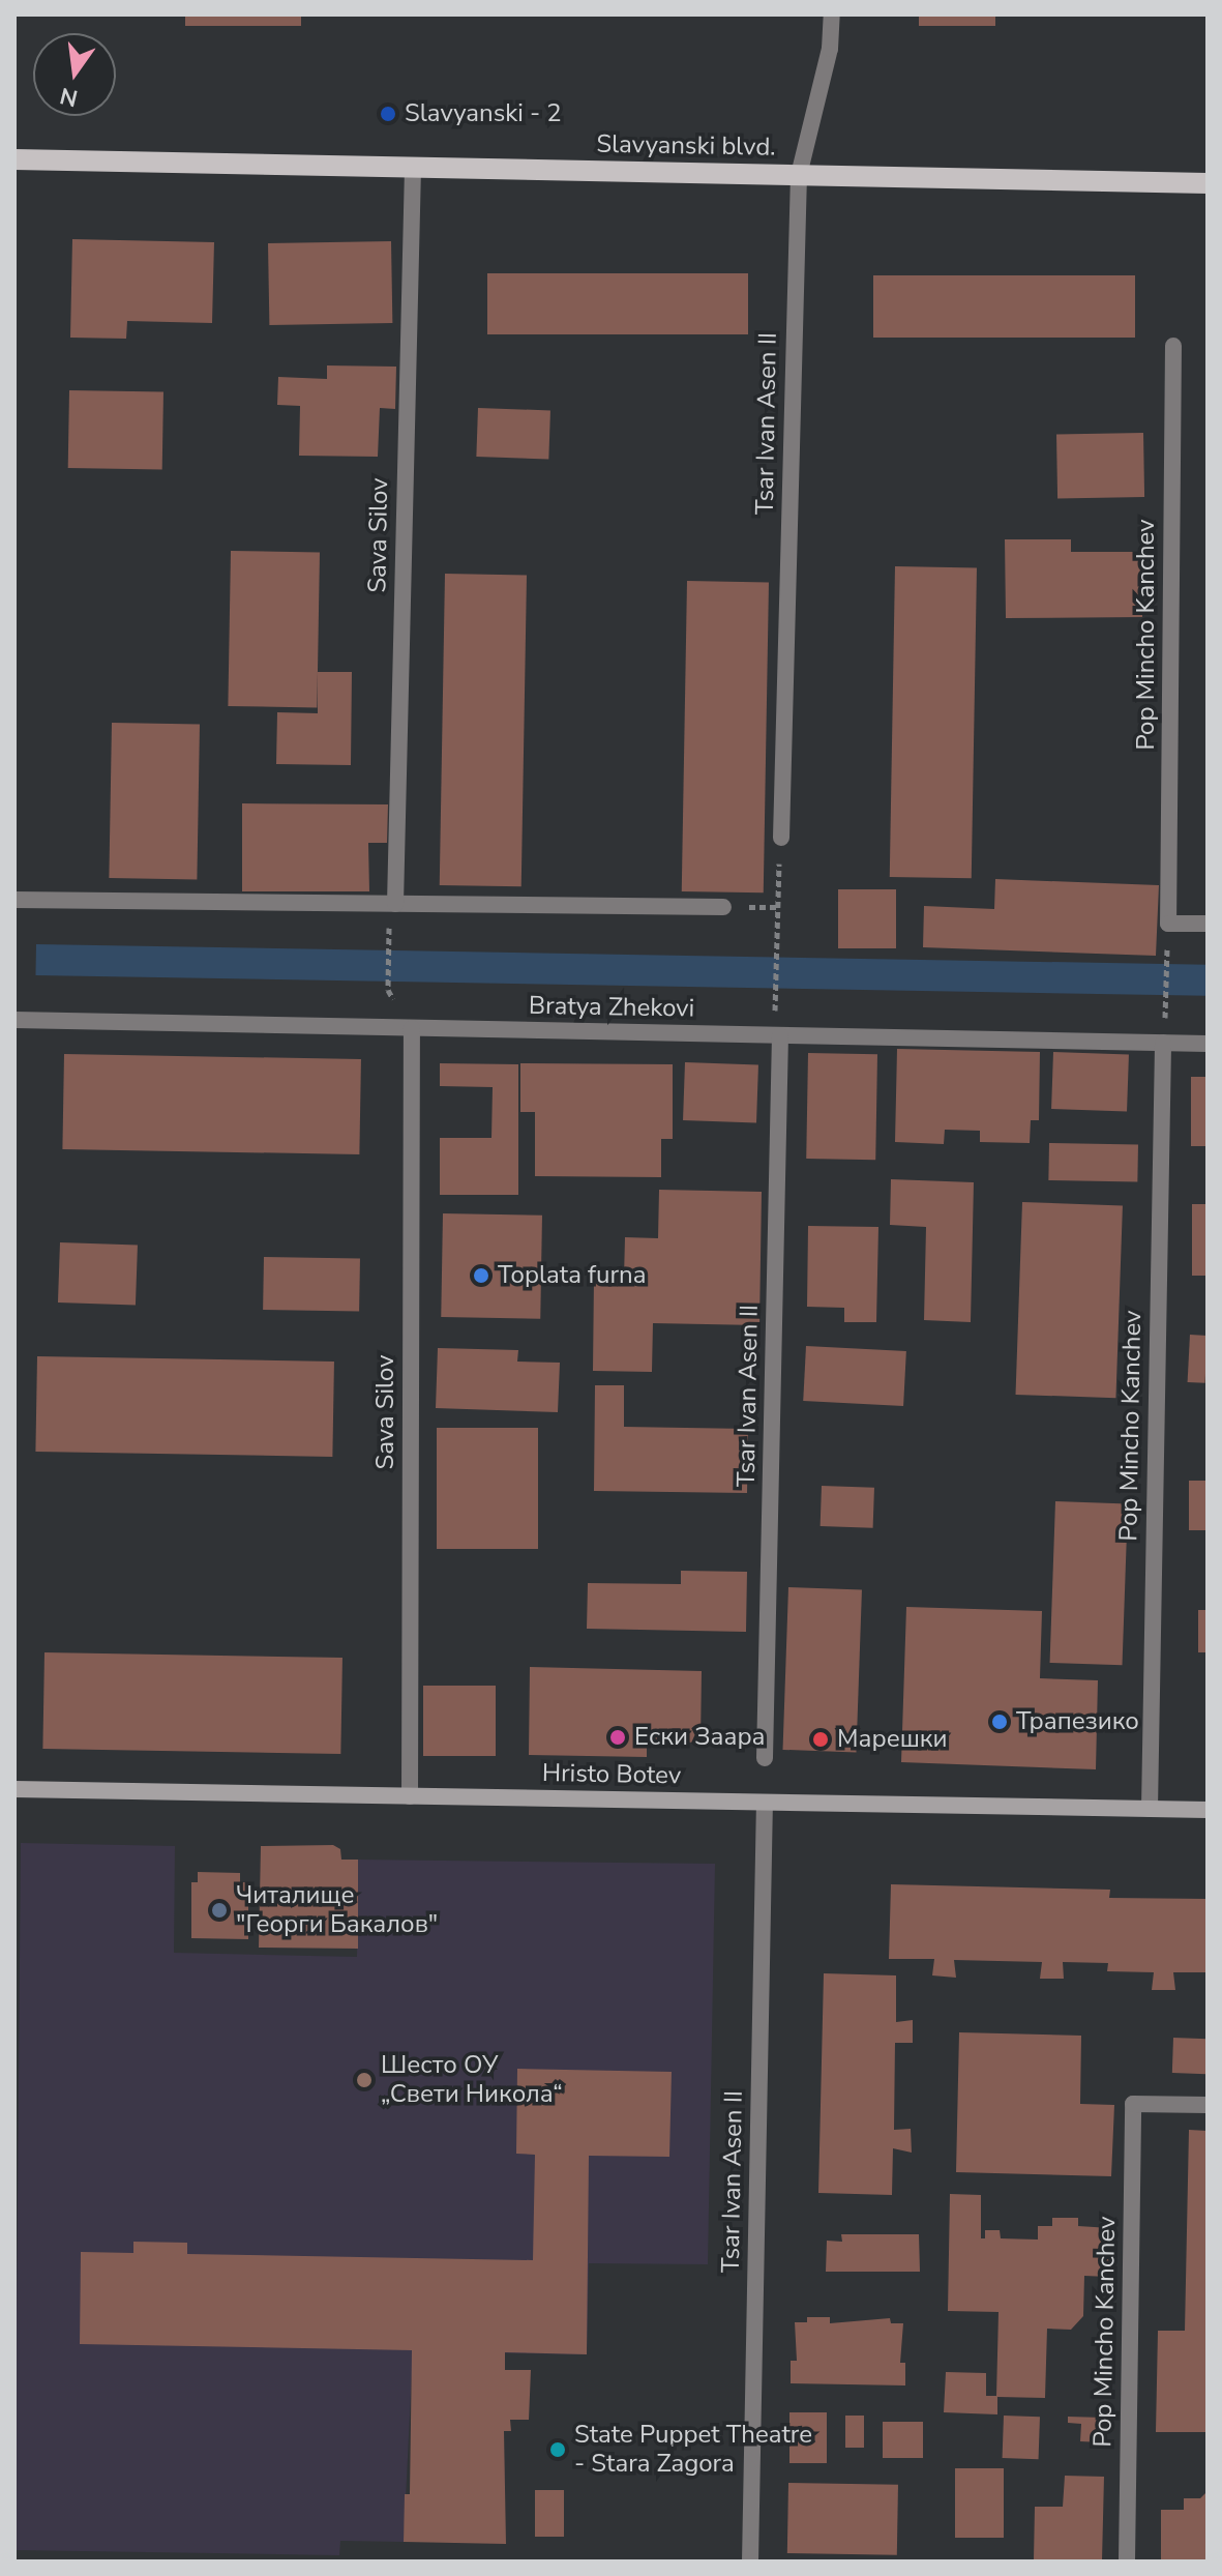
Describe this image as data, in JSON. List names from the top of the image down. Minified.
{"streets":{"main road":["Slavyanski blvd."],"street":["Tsar Ivan Asen II","Sava Silov","Pop Mincho Kanchev","Bratya Zhekovi","Hristo Botev"]},"crossings":[["Slavyanski blvd.","Tsar Ivan Asen II"],["Slavyanski blvd.","Sava Silov"],["Tsar Ivan Asen II","Bratya Zhekovi"],["Tsar Ivan Asen II","Hristo Botev"],["Sava Silov","Bratya Zhekovi"],["Sava Silov","Hristo Botev"],["Pop Mincho Kanchev","Bratya Zhekovi"],["Pop Mincho Kanchev","Hristo Botev"]],"places":["Slavyanski - 2","Toplata furna","Трапезико","Ески Заара","Марешки","Читалище \"Георги Бакалов\"","Шесто ОУ „Свети Никола“","State Puppet Theatre - Stara Zagora"],"north":"bottom"}
